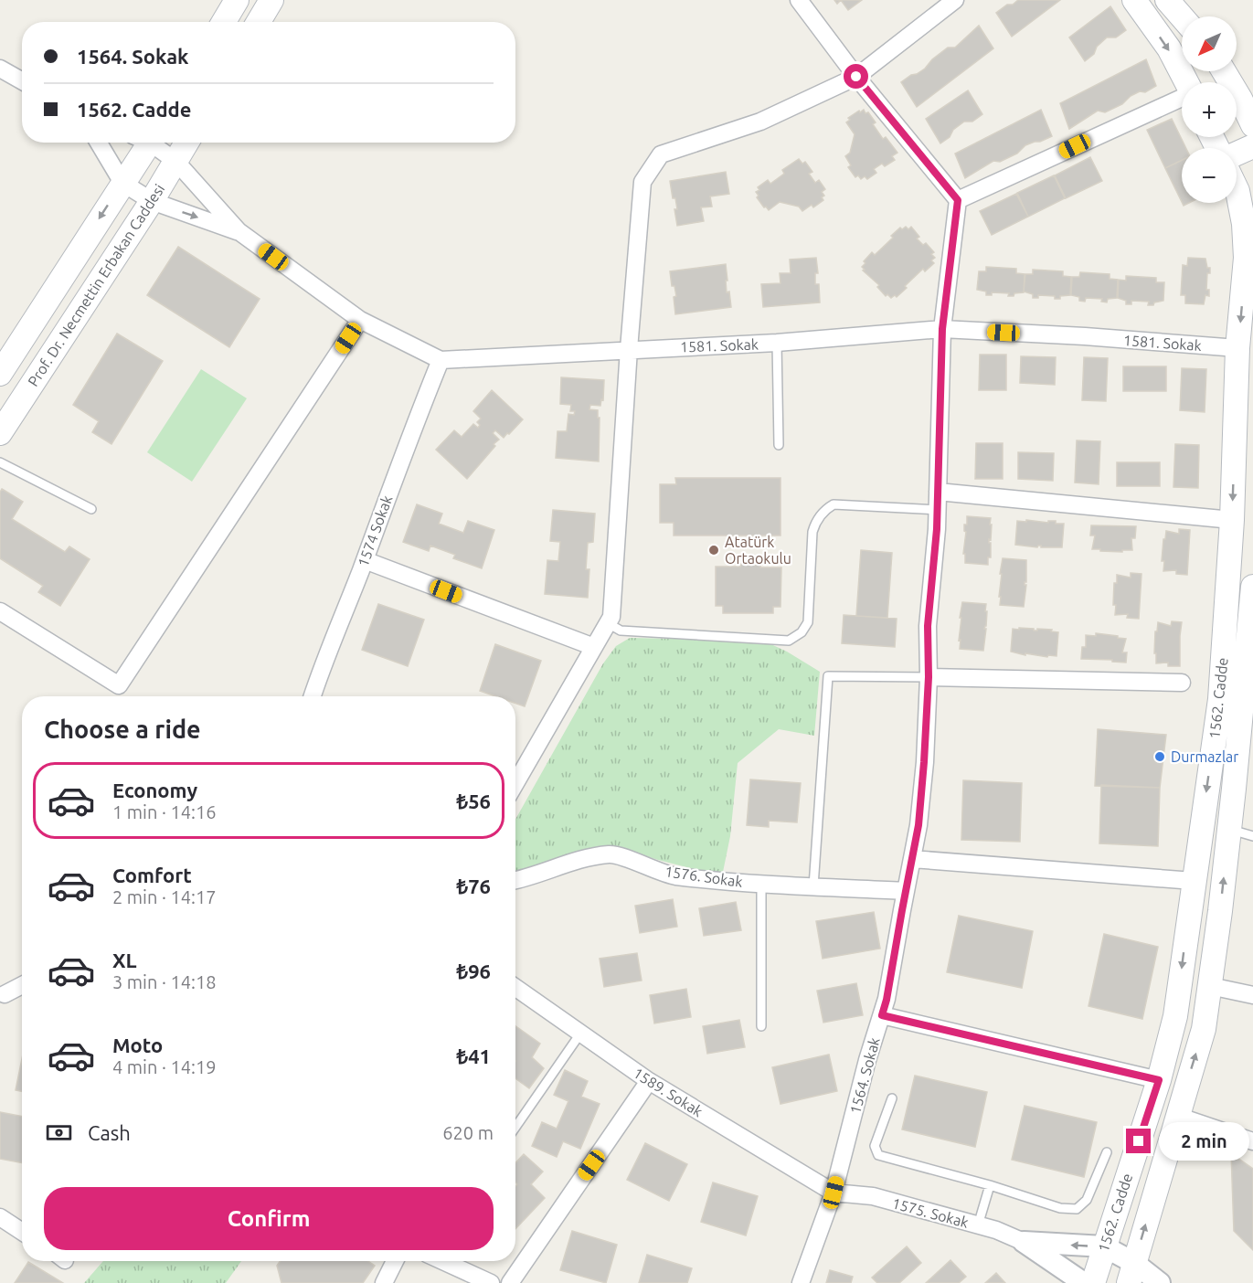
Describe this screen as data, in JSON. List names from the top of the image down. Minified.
{"streets":{"main road":["Prof. Dr. Necmettin Erbakan Caddesi","1562. Cadde"],"street":["1581. Sokak","1574 Sokak","1576. Sokak","1564. Sokak","1589. Sokak","1575. Sokak"]},"crossings":[["1581. Sokak","1574 Sokak"],["1581. Sokak","1562. Cadde"],["1581. Sokak","1564. Sokak"],["1576. Sokak","1564. Sokak"],["1564. Sokak","1589. Sokak"],["1564. Sokak","1575. Sokak"],["1589. Sokak","1575. Sokak"]],"places":["Atatürk Ortaokulu","Durmazlar"],"north":"bottom left","page":{"map_buttons":["+","−"],"banner":["1564. Sokak","1562. Cadde"],"heading":"Choose a ride","list":[{"name":"Economy","note":"1 min · 14:16","value":"₺56"},{"name":"Comfort","note":"2 min · 14:17","value":"₺76"},{"name":"XL","note":"3 min · 14:18","value":"₺96"},{"name":"Moto","note":"4 min · 14:19","value":"₺41"}],"pay":["Cash","620 m"],"bubble":"2 min","buttons":"Confirm"}}
